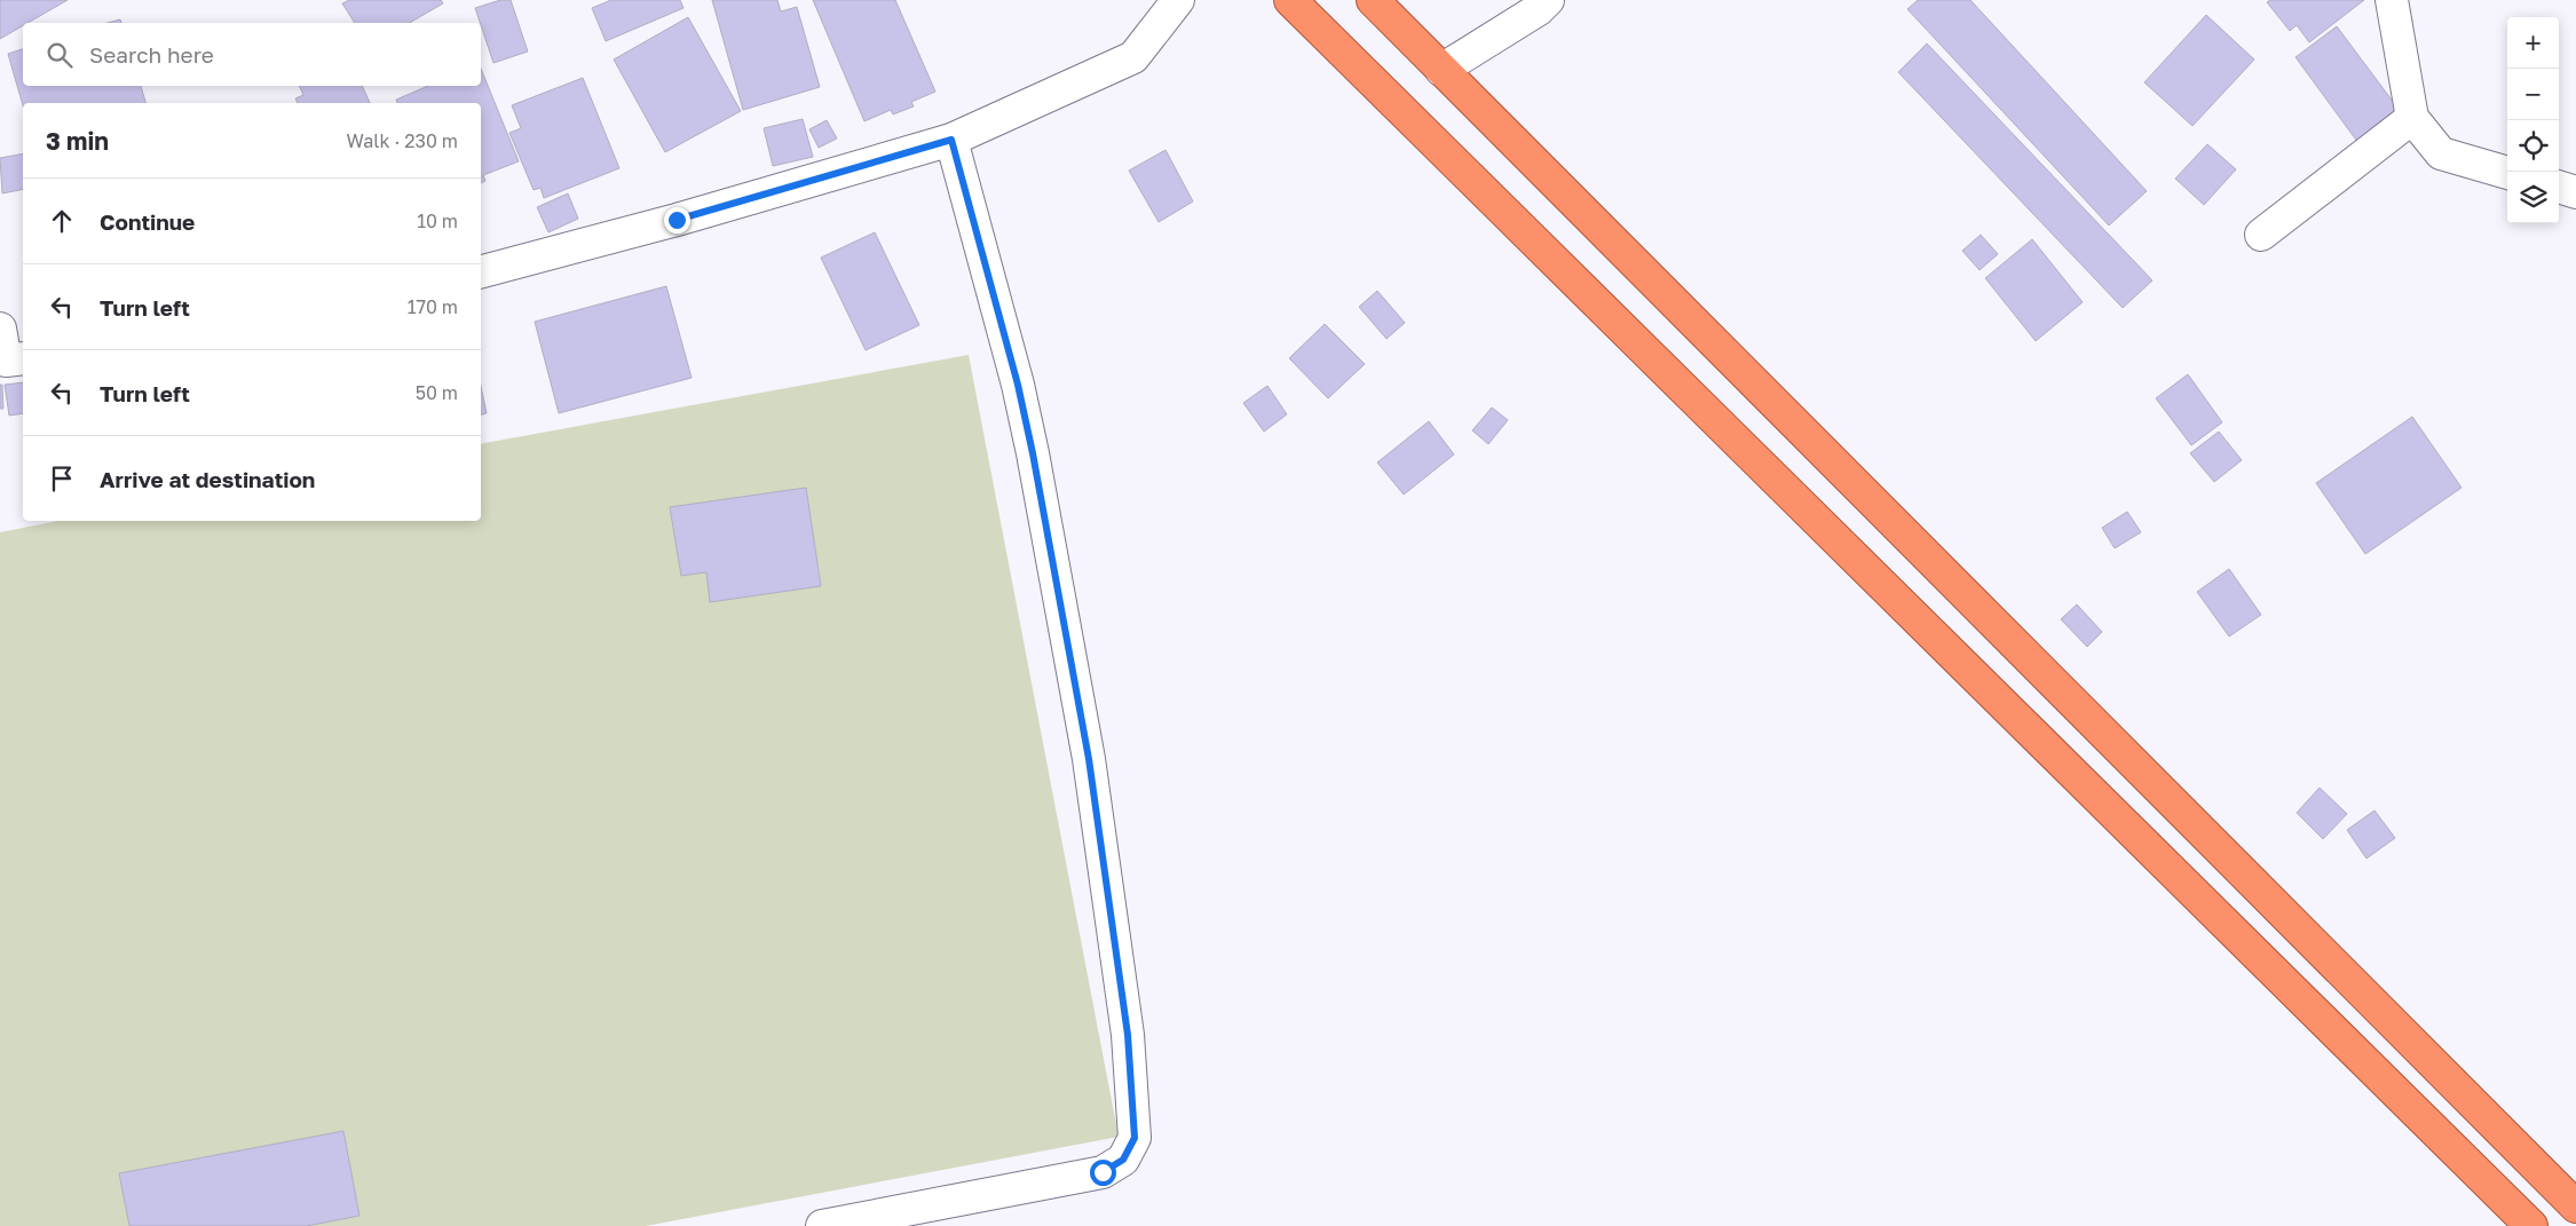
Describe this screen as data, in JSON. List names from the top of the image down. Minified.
{"page":{"map_buttons":["+","−"],"search":"Search here","heading":["3 min","Walk · 230 m"],"list":[["Continue","10 m"],["Turn left","170 m"],["Turn left","50 m"],"Arrive at destination"]}}
